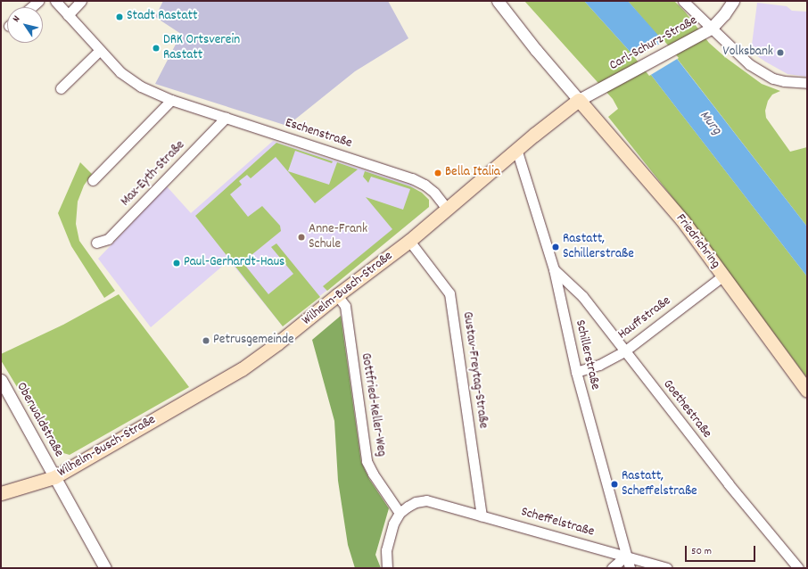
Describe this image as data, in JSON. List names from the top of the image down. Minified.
{"streets":{"main road":["Friedrichring","Wilhelm-Busch-Straße"],"street":["Carl-Schurz-Straße","Eschenstraße","Max-Eyth-Straße","Hauffstraße","Schillerstraße","Gustav-Freytag-Straße","Gottfried-Keller-Weg","Goethestraße","Oberwaldstraße","Scheffelstraße"]},"crossings":[["Carl-Schurz-Straße","Friedrichring"],["Carl-Schurz-Straße","Wilhelm-Busch-Straße"],["Eschenstraße","Max-Eyth-Straße"],["Eschenstraße","Wilhelm-Busch-Straße"],["Friedrichring","Wilhelm-Busch-Straße"],["Friedrichring","Hauffstraße"],["Wilhelm-Busch-Straße","Schillerstraße"],["Wilhelm-Busch-Straße","Gustav-Freytag-Straße"],["Wilhelm-Busch-Straße","Gottfried-Keller-Weg"],["Wilhelm-Busch-Straße","Oberwaldstraße"],["Hauffstraße","Schillerstraße"],["Hauffstraße","Goethestraße"],["Schillerstraße","Goethestraße"],["Schillerstraße","Scheffelstraße"],["Gustav-Freytag-Straße","Scheffelstraße"],["Gottfried-Keller-Weg","Scheffelstraße"]],"water":["Murg"],"places":["Stadt Rastatt","DRK Ortsverein Rastatt","Volksbank","Bella Italia","Anne-Frank Schule","Rastatt, Schillerstraße","Paul-Gerhardt-Haus","Petrusgemeinde","Rastatt, Scheffelstraße"],"scale_bar":"50 m","north":"top left"}
